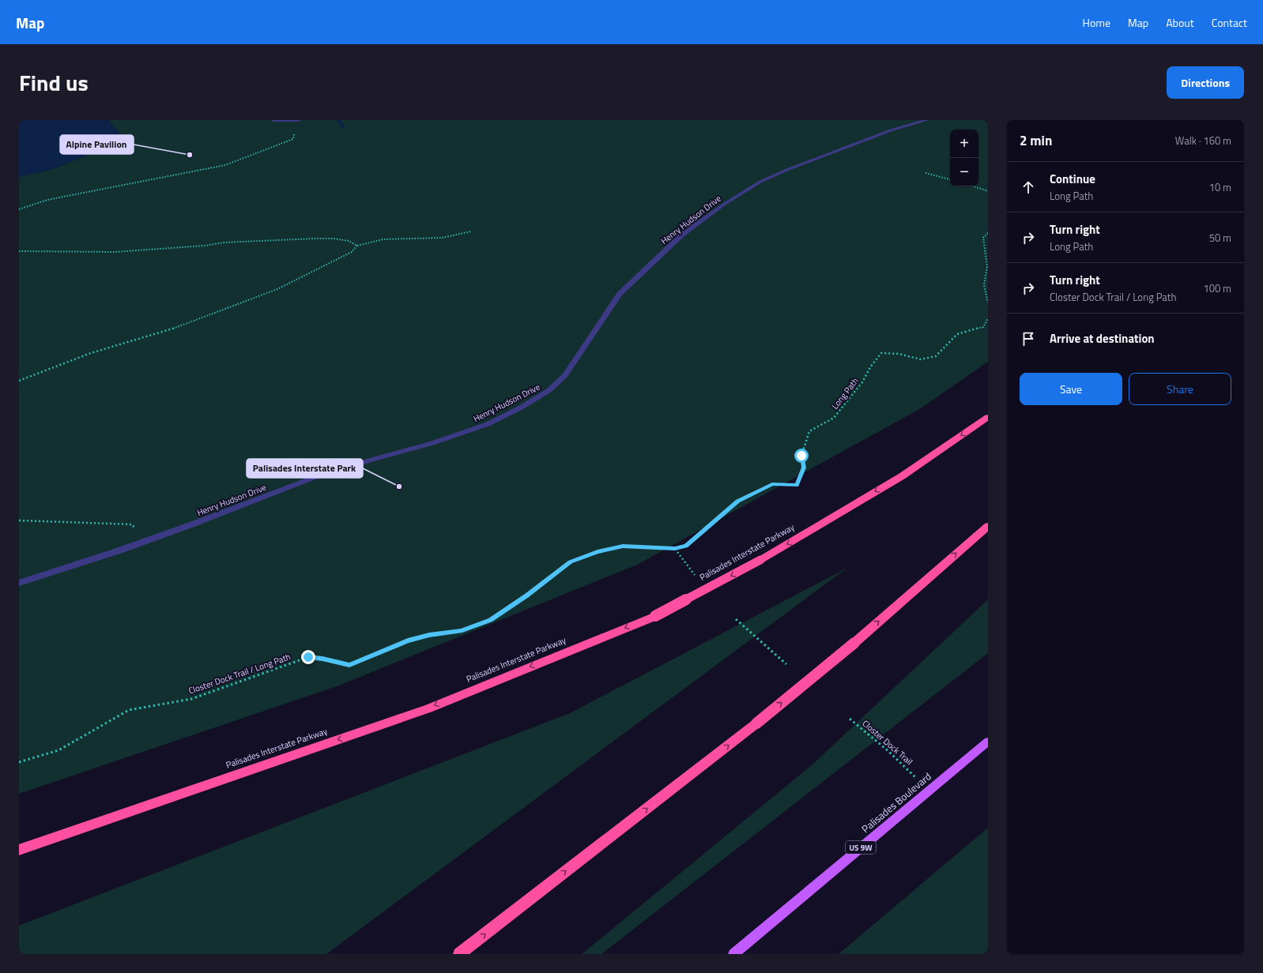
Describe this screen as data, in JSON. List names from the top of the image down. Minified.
{"streets":{"highway":["Palisades Interstate Parkway"],"main road":["Palisades Boulevard","US 9W"],"street":["Henry Hudson Drive"],"path":["Long Path","Closter Dock Trail / Long Path","Closter Dock Trail"]},"crossings":[["Long Path","Closter Dock Trail / Long Path"],["Closter Dock Trail","Palisades Boulevard"]],"one_way":["Palisades Interstate Parkway"],"places":["Alpine Pavilion","Palisades Interstate Park"],"page":{"header":"Map","nav":["Home","Map","About","Contact"],"title":"Find us","buttons":["Directions",["Save","Share"]],"heading":["2 min","Walk · 160 m"],"map_buttons":["+","−"],"list":[["Continue","Long Path","10 m"],["Turn right","Long Path","50 m"],["Turn right","Closter Dock Trail / Long Path","100 m"],"Arrive at destination"]}}
